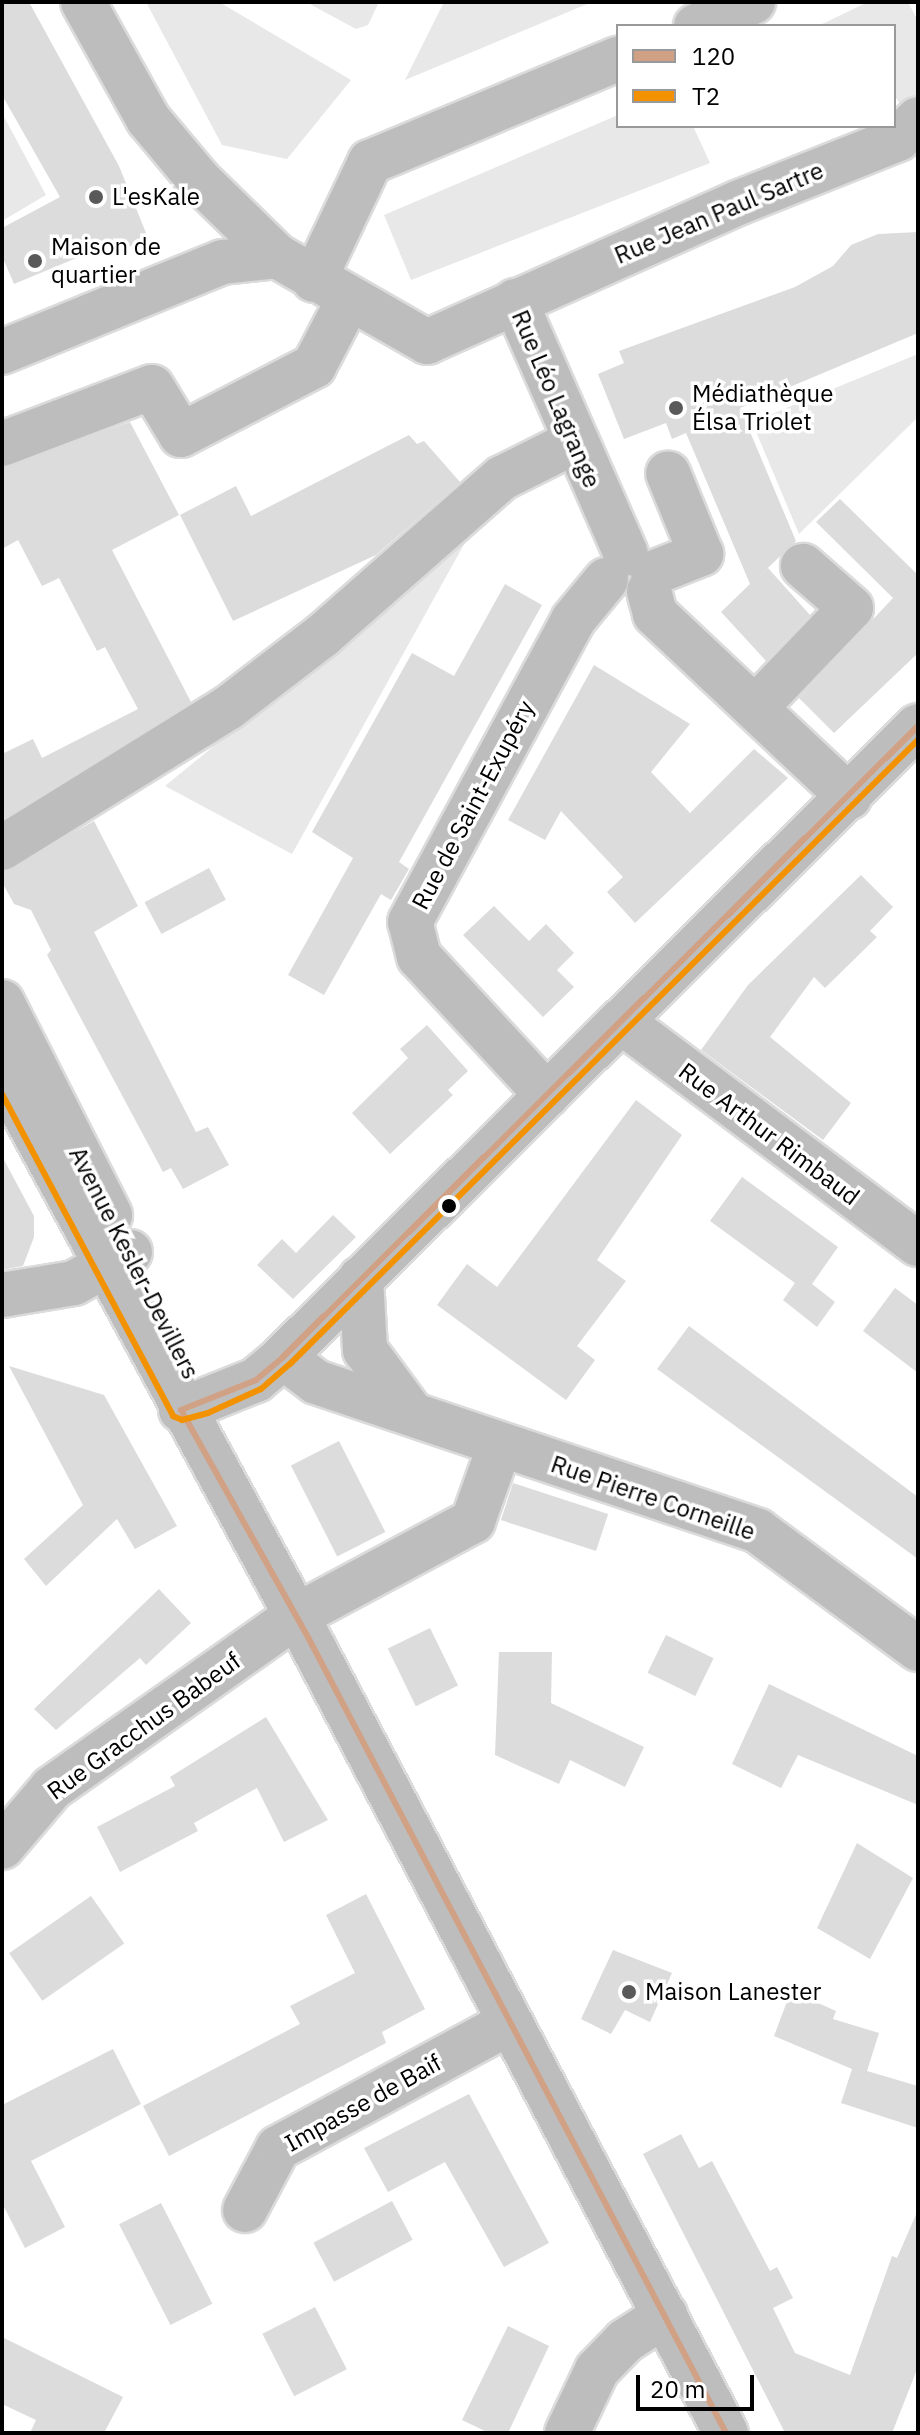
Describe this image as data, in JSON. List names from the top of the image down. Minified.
{"streets":{"street":["Rue Jean Paul Sartre","Rue Léo Lagrange","Rue de Saint-Exupéry","Rue Arthur Rimbaud","Avenue Kesler-Devillers","Rue Pierre Corneille","Rue Gracchus Babeuf","Impasse de Baif"]},"crossings":[["Rue Jean Paul Sartre","Rue Léo Lagrange"],["Rue Léo Lagrange","Rue de Saint-Exupéry"],["Avenue Kesler-Devillers","Rue Gracchus Babeuf"],["Avenue Kesler-Devillers","Impasse de Baif"],["Rue Pierre Corneille","Rue Gracchus Babeuf"]],"places":["L'esKale","Maison de quartier","Médiathèque Élsa Triolet","Maison Lanester"],"lines":["transit line 120","transit line T2"],"legend":["120","T2"],"scale_bar":"20 m"}
